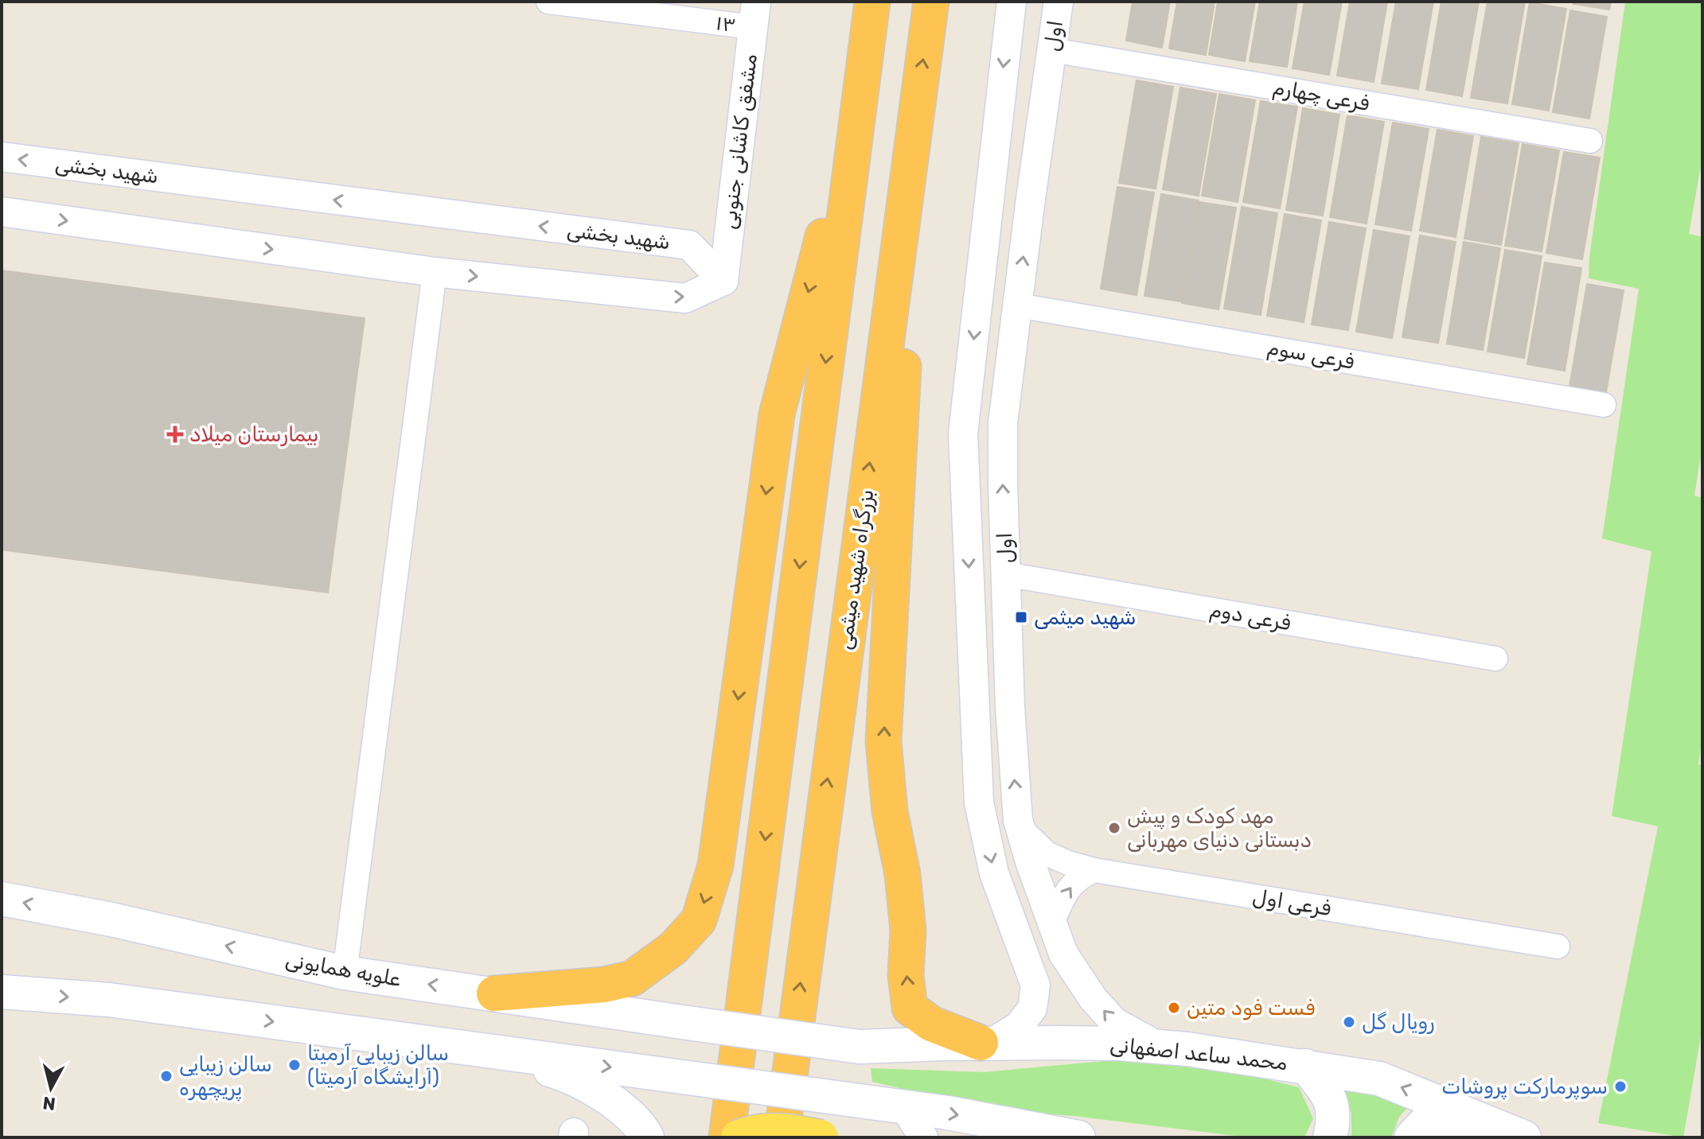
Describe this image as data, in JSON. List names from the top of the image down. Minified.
{"streets":{"highway":["بزرگراه شهید میثمی"],"main road":["علویه همایونی","محمد ساعد اصفهانی"],"street":["۱۳","اول","فرعی چهارم","مشفق کاشانی جنوبی","شهید بخشی","فرعی سوم","فرعی دوم","فرعی اول"]},"crossings":[["۱۳","مشفق کاشانی جنوبی"],["اول","فرعی چهارم"],["اول","فرعی سوم"],["اول","فرعی دوم"],["اول","فرعی اول"],["اول","محمد ساعد اصفهانی"],["مشفق کاشانی جنوبی","شهید بخشی"],["علویه همایونی","محمد ساعد اصفهانی"]],"places":{"health":["بیمارستان میلاد"],"transit":["شهید میثمی"],"other":["مهد کودک و پیش دبستانی دنیای‌ مهربانی","فست فود متین","رویال گل","سالن زیبایی آرمیتا (آرایشگاه آرمیتا)","سالن زیبایی پریچهره","سوپرمارکت پروشات"]},"north":"bottom"}
